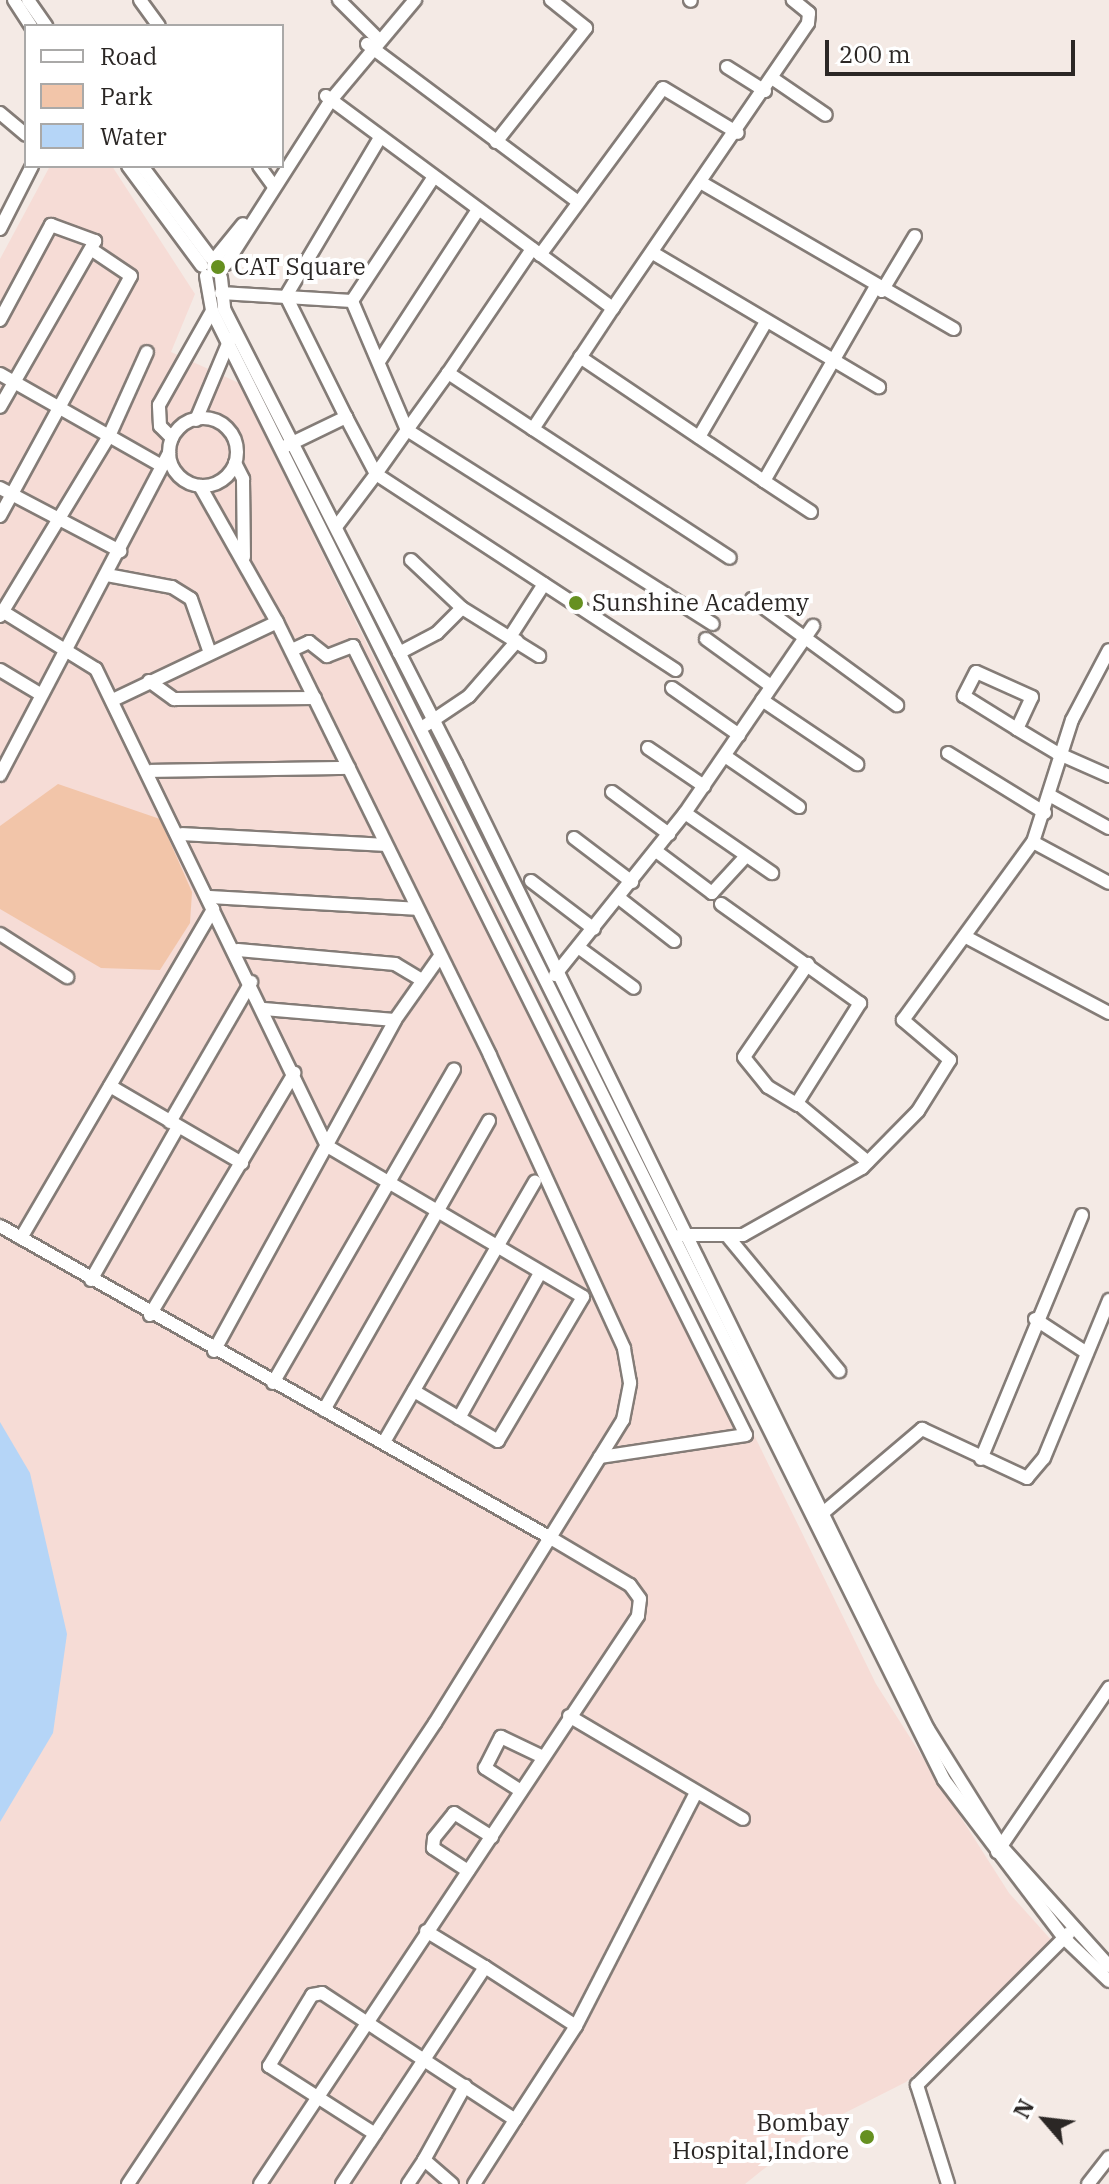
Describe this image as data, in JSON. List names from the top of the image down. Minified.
{"places":["CAT Square","Sunshine Academy","Bombay Hospital,Indore"],"legend":["Road","Park","Water"],"scale_bar":"200 m","north":"top left"}
